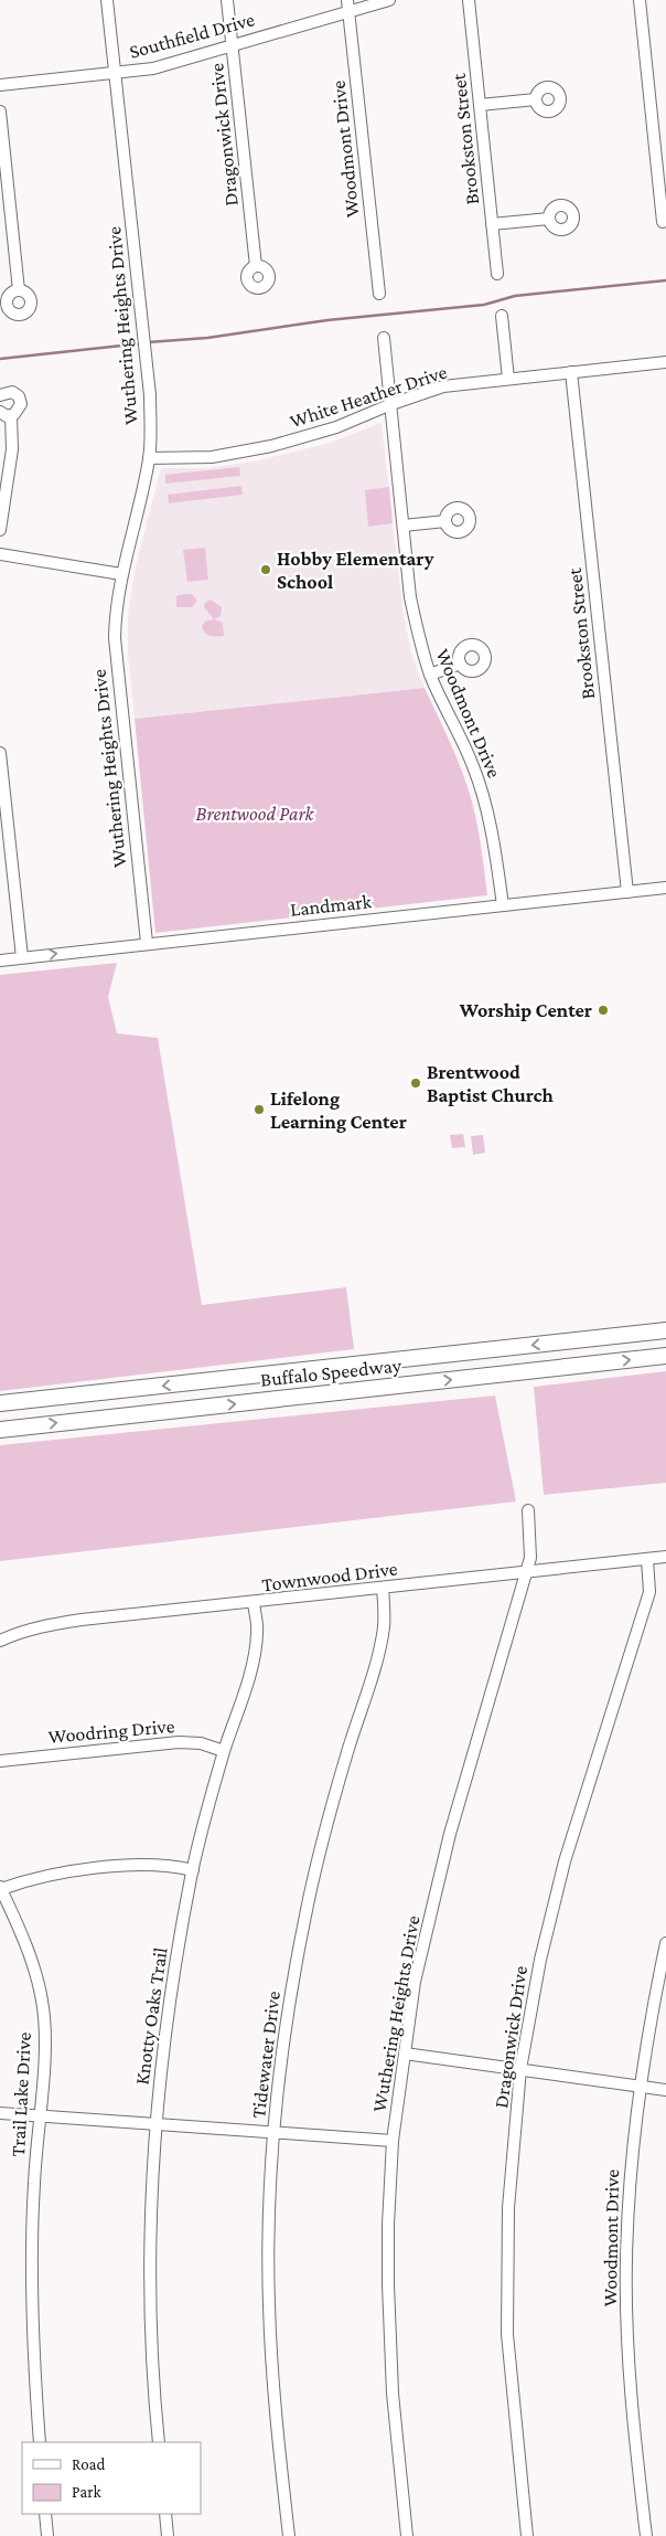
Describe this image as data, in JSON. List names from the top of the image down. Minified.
{"streets":{"main road":["Buffalo Speedway"],"street":["Southfield Drive","Dragonwick Drive","Brookston Street","Woodmont Drive","Wuthering Heights Drive","White Heather Drive","Landmark","Townwood Drive","Woodring Drive","Knotty Oaks Trail","Tidewater Drive","Trail Lake Drive"]},"crossings":[["Southfield Drive","Dragonwick Drive"],["Southfield Drive","Woodmont Drive"],["Southfield Drive","Wuthering Heights Drive"],["Dragonwick Drive","Townwood Drive"],["Brookston Street","White Heather Drive"],["Brookston Street","Landmark"],["Woodmont Drive","White Heather Drive"],["Woodmont Drive","Landmark"],["Wuthering Heights Drive","White Heather Drive"],["Wuthering Heights Drive","Landmark"],["Wuthering Heights Drive","Townwood Drive"],["Townwood Drive","Knotty Oaks Trail"],["Townwood Drive","Tidewater Drive"],["Woodring Drive","Knotty Oaks Trail"]],"parks":["Brentwood Park"],"places":["Hobby Elementary School","Worship Center","Brentwood Baptist Church","Lifelong Learning Center"],"legend":["Road","Park"]}
